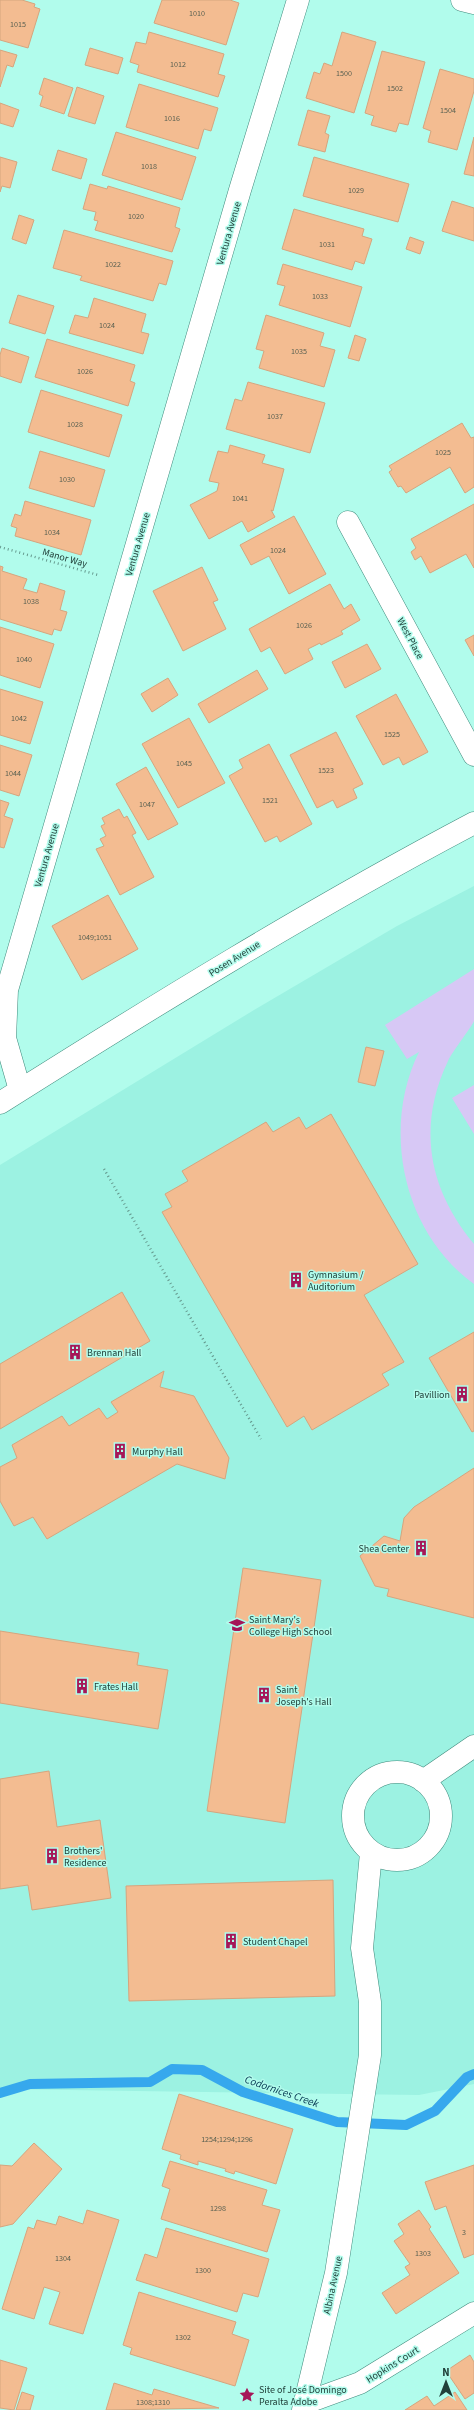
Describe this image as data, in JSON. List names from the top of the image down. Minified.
{"streets":{"street":["Ventura Avenue","West Place","Posen Avenue","Albina Avenue","Hopkins Court"],"path":["Manor Way"]},"crossings":[["Ventura Avenue","Manor Way"],["Ventura Avenue","Posen Avenue"],["Albina Avenue","Hopkins Court"]],"water":["Codornices Creek"],"places":{"building":["Gymnasium / Auditorium","Brennan Hall","Pavillion","Murphy Hall","Shea Center","Frates Hall","Saint Joseph's Hall","Brothers' Residence","Student Chapel"],"school or university":["Saint Mary's College High School"],"place":["Site of José Domingo Peralta Adobe"]},"house_numbers":["1010","1015","1012","1500","1502","1504","1016","1018","1029","1020","1031","1022","1033","1024","1035","1026","1037","1028","1025","1030","1041","1034","1024","1038","1026","1040","1042","1525","1045","1523","1044","1521","1047","1049;1051","1254;1294;1296","1298","3","1303","1304","1300","1302","1308;1310"],"north":"top"}
